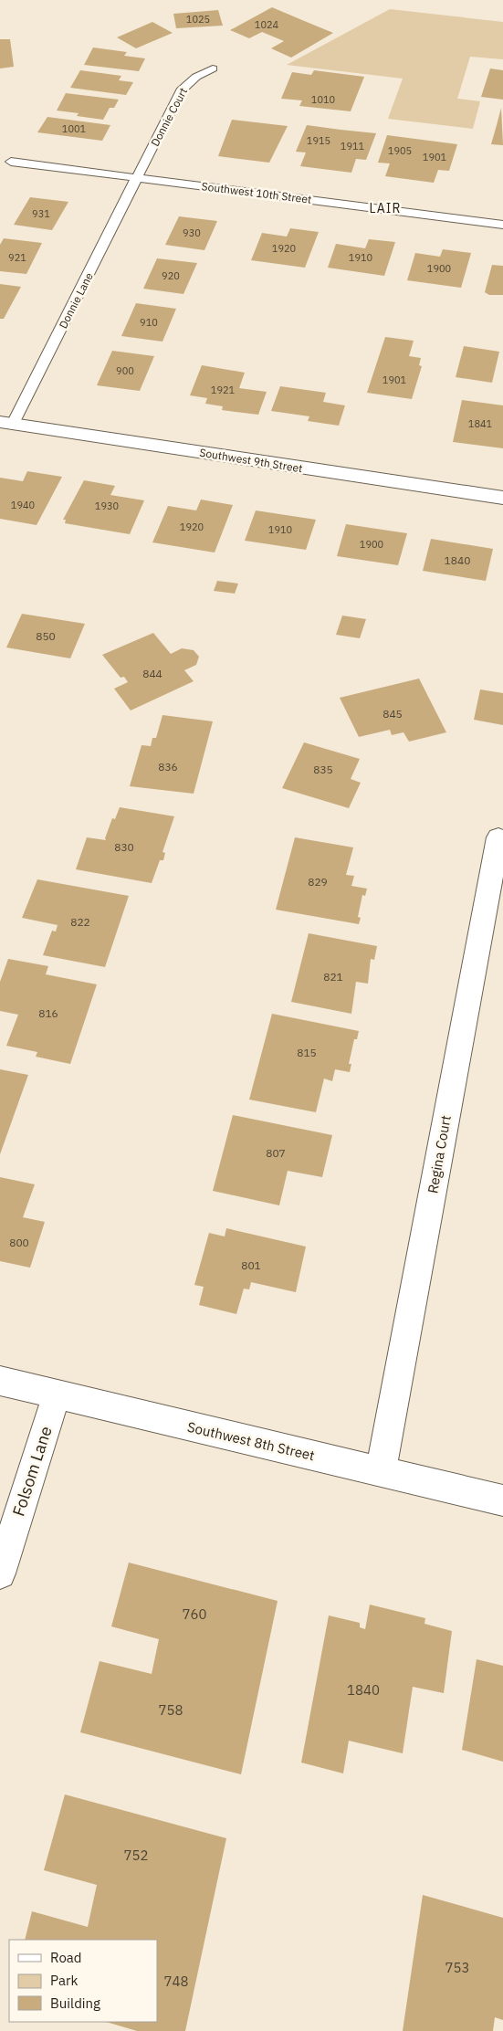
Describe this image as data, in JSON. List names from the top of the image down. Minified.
{"streets":{"street":["Southwest 9th Street","Regina Court","Southwest 8th Street","Folsom Lane"],"lane":["Donnie Court","Southwest 10th Street","Donnie Lane"]},"crossings":[["Donnie Court","Southwest 10th Street"],["Donnie Court","Donnie Lane"],["Southwest 10th Street","Donnie Lane"],["Donnie Lane","Southwest 9th Street"],["Regina Court","Southwest 8th Street"],["Southwest 8th Street","Folsom Lane"]],"districts":["LAIR"],"house_numbers":["1025","1024","1010","1001","1915","1911","1905","1901","931","930","1920","921","1910","1900","920","910","900","1901","1921","1841","1940","1930","1920","1910","1900","1840","850","844","845","836","835","830","829","822","821","816","815","807","800","801","760","1840","758","752","753","748"],"legend":["Road","Park","Building"]}
